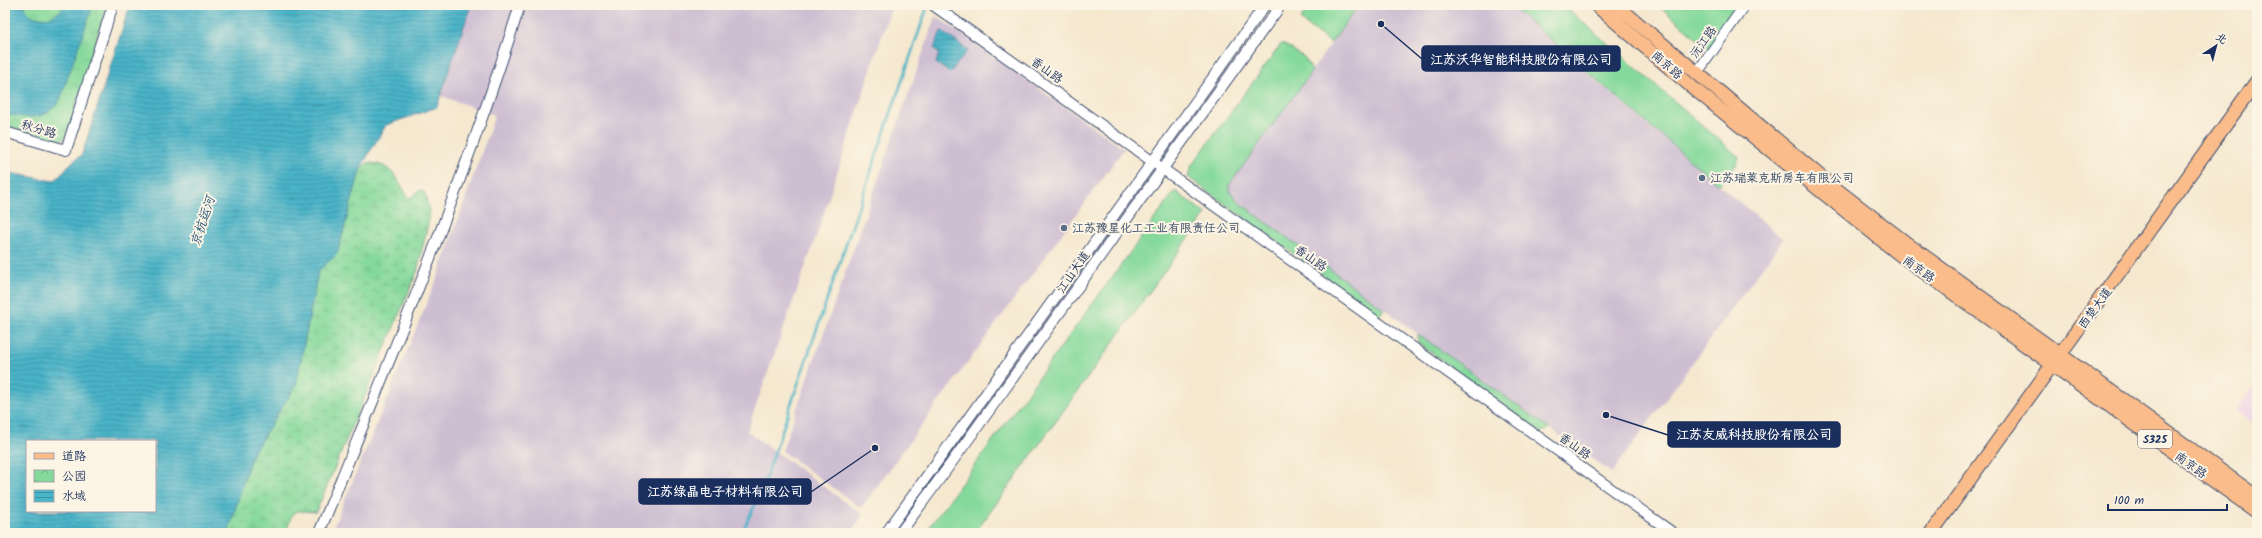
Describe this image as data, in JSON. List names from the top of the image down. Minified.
{"streets":{"main road":["南京路","西楚大道","S325"],"street":["沅江路","香山路","秋分路","江山大道"]},"crossings":[["沅江路","南京路"],["南京路","西楚大道"],["香山路","江山大道"]],"water":["京杭运河"],"places":["江苏沃华智能科技股份有限公司","江苏瑞莱克斯房车有限公司","江苏豫星化工工业有限责任公司","江苏友威科技股份有限公司","江苏绿晶电子材料有限公司"],"legend":["道路","公园","水域"],"scale_bar":"100 m","north":"top right"}
